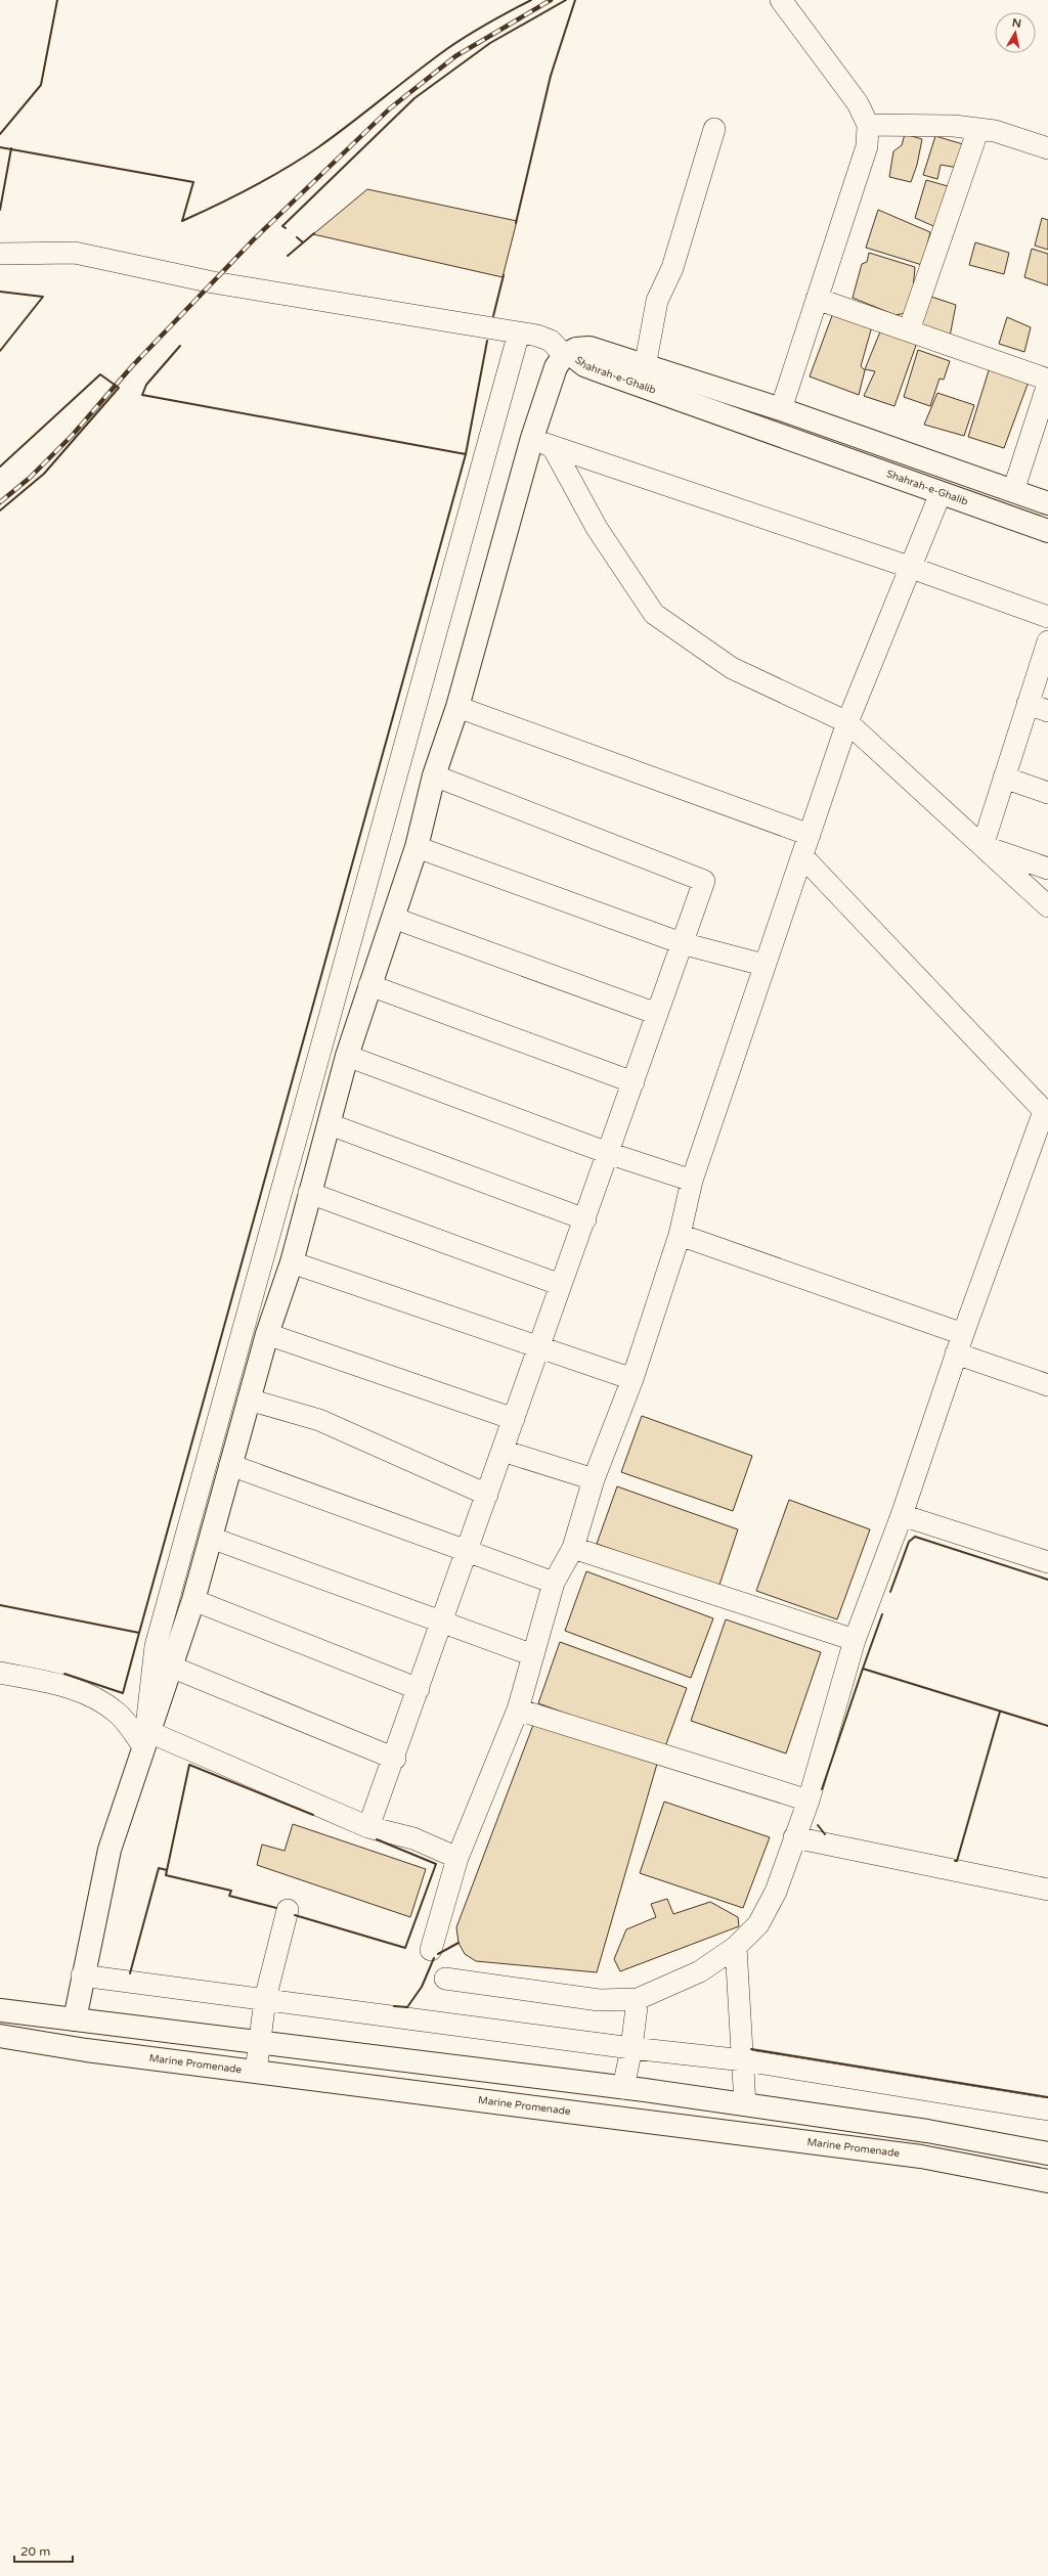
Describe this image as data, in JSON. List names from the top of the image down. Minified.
{"streets":{"main road":["Shahrah-e-Ghalib","Marine Promenade"]},"scale_bar":"20 m","north":"top"}
